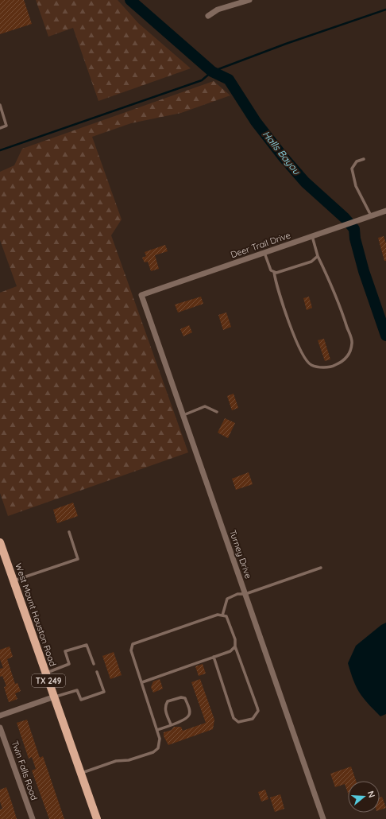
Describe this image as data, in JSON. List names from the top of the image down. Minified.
{"streets":{"main road":["West Mount Houston Road","TX 249"],"street":["Deer Trail Drive","Turney Drive","Twin Falls Road"]},"crossings":[["Deer Trail Drive","Turney Drive"]],"water":["Halls Bayou"],"north":"right"}
